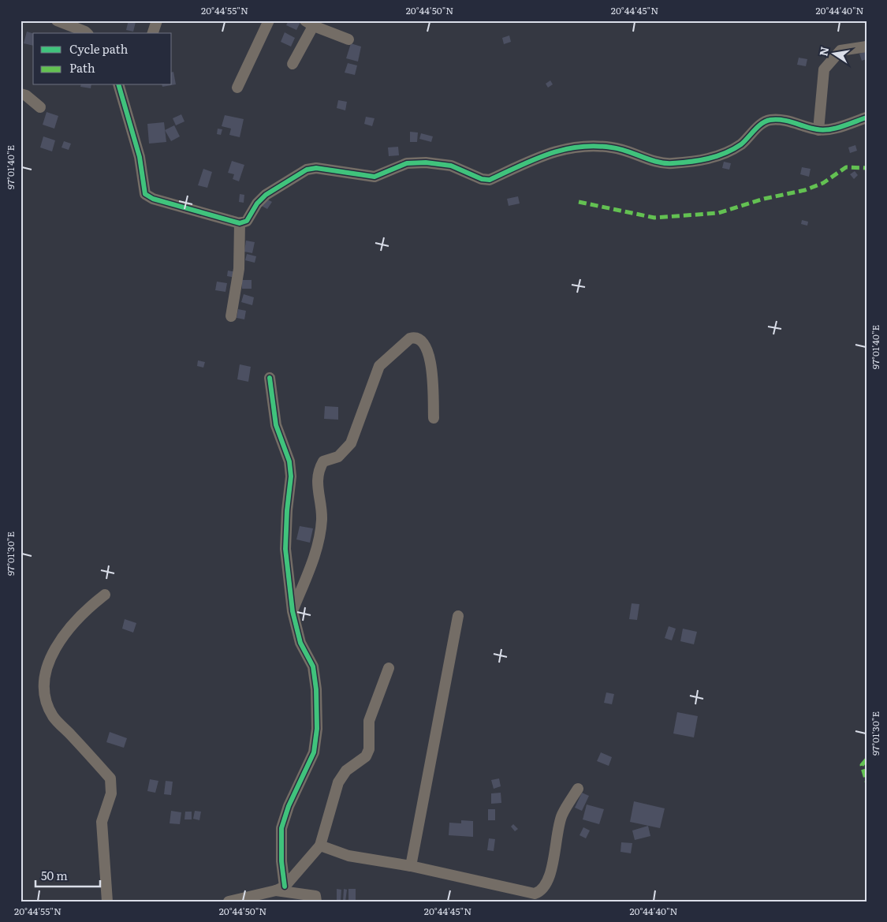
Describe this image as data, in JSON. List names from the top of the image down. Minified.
{"legend":["Cycle path","Path"],"scale_bar":"50 m","north":"left","coordinates":["20°44'55\"N","20°44'50\"N","20°44'45\"N","20°44'40\"N","97°01'40\"E","97°01'30\"E"]}
